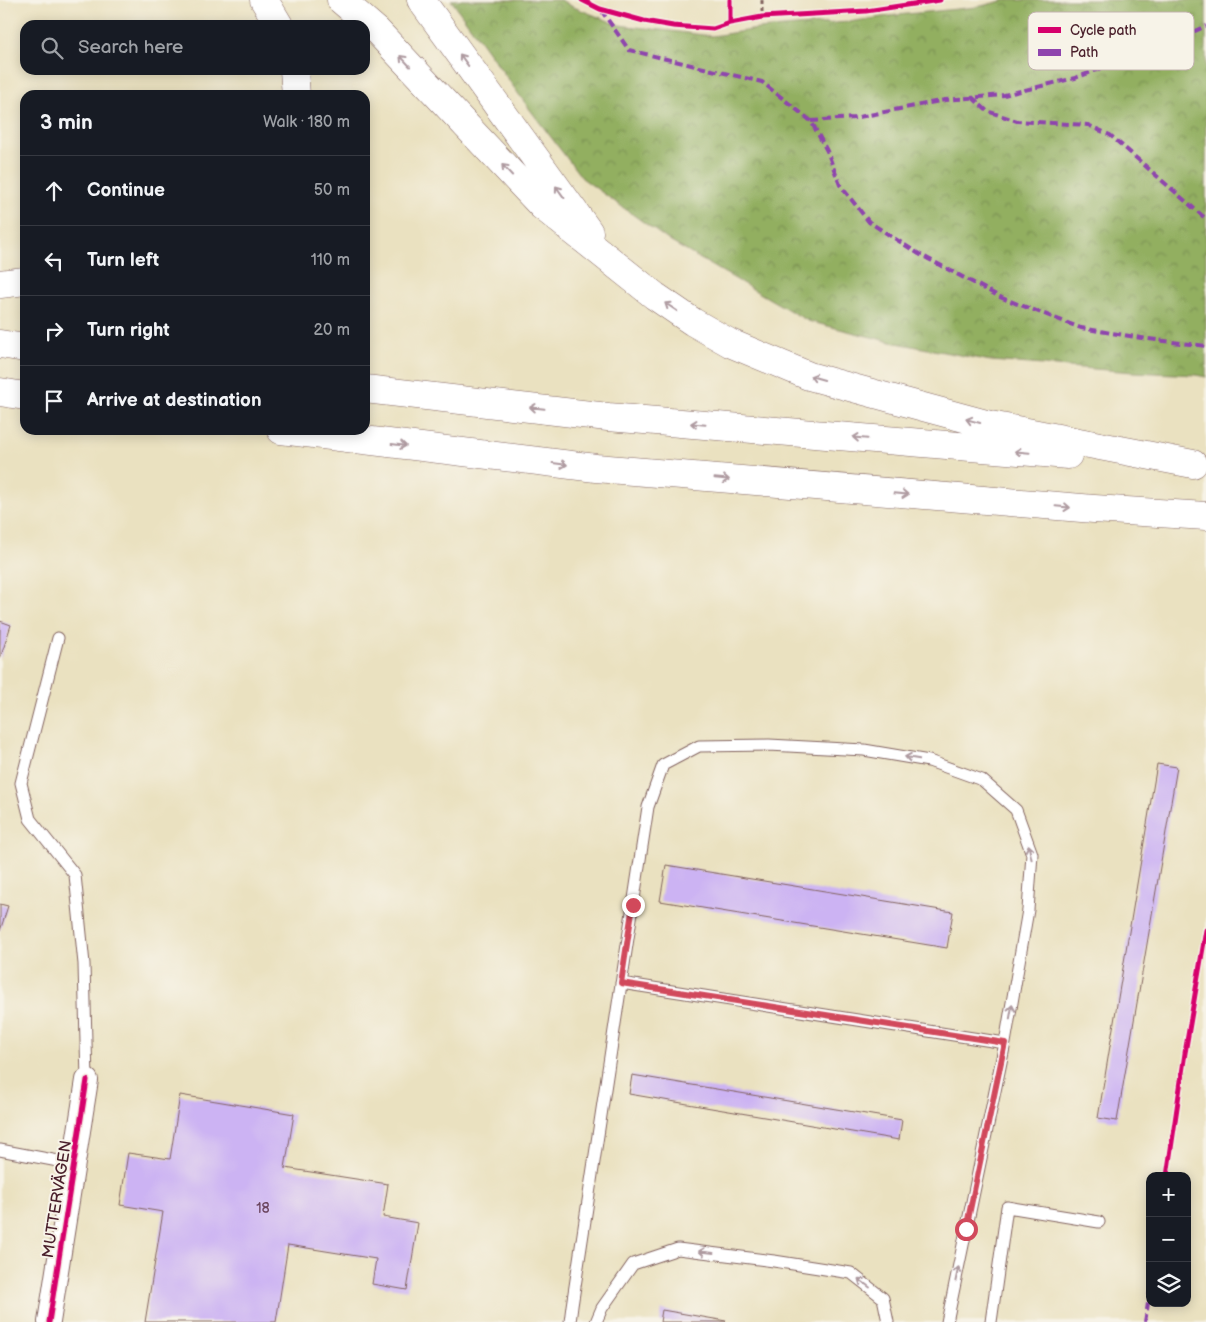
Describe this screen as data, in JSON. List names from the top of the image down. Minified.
{"streets":{"street":["MUTTERVÄGEN"]},"house_numbers":["18"],"legend":["Cycle path","Path"],"page":{"search":"Search here","heading":["3 min","Walk · 180 m"],"list":[["Continue","50 m"],["Turn left","110 m"],["Turn right","20 m"],"Arrive at destination"],"map_buttons":["+","−"]}}
